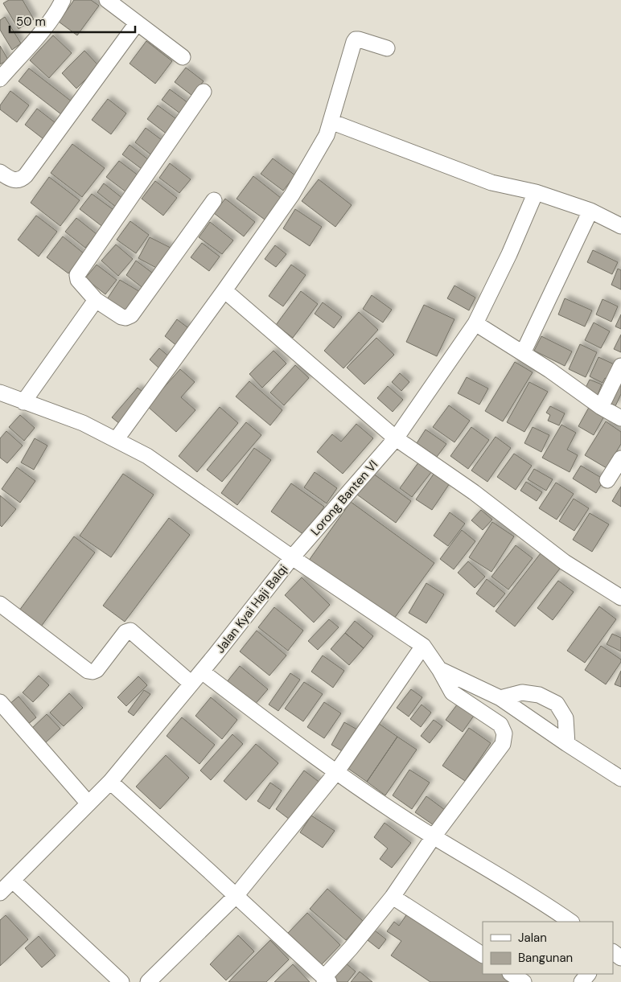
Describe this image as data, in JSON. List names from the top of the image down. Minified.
{"streets":{"street":["Lorong Banten VI","Jalan Kyai Haji Balqi"]},"crossings":[["Lorong Banten VI","Jalan Kyai Haji Balqi"]],"legend":["Jalan","Bangunan"],"scale_bar":"50 m"}
